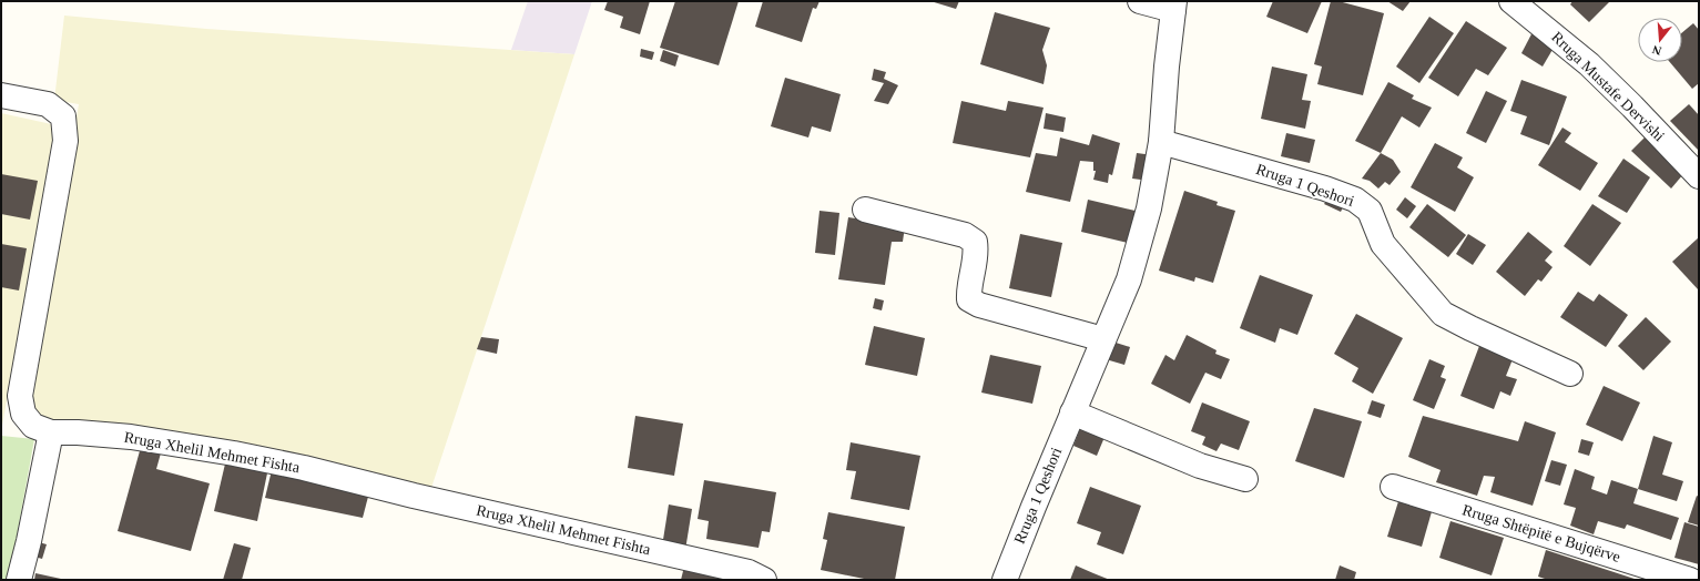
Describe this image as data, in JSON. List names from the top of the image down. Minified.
{"streets":{"street":["Rruga Mustafe Dervishi","Rruga 1 Qeshori","Rruga Xhelil Mehmet Fishta","Rruga Shtëpitë e Bujqërve"]},"north":"bottom"}
